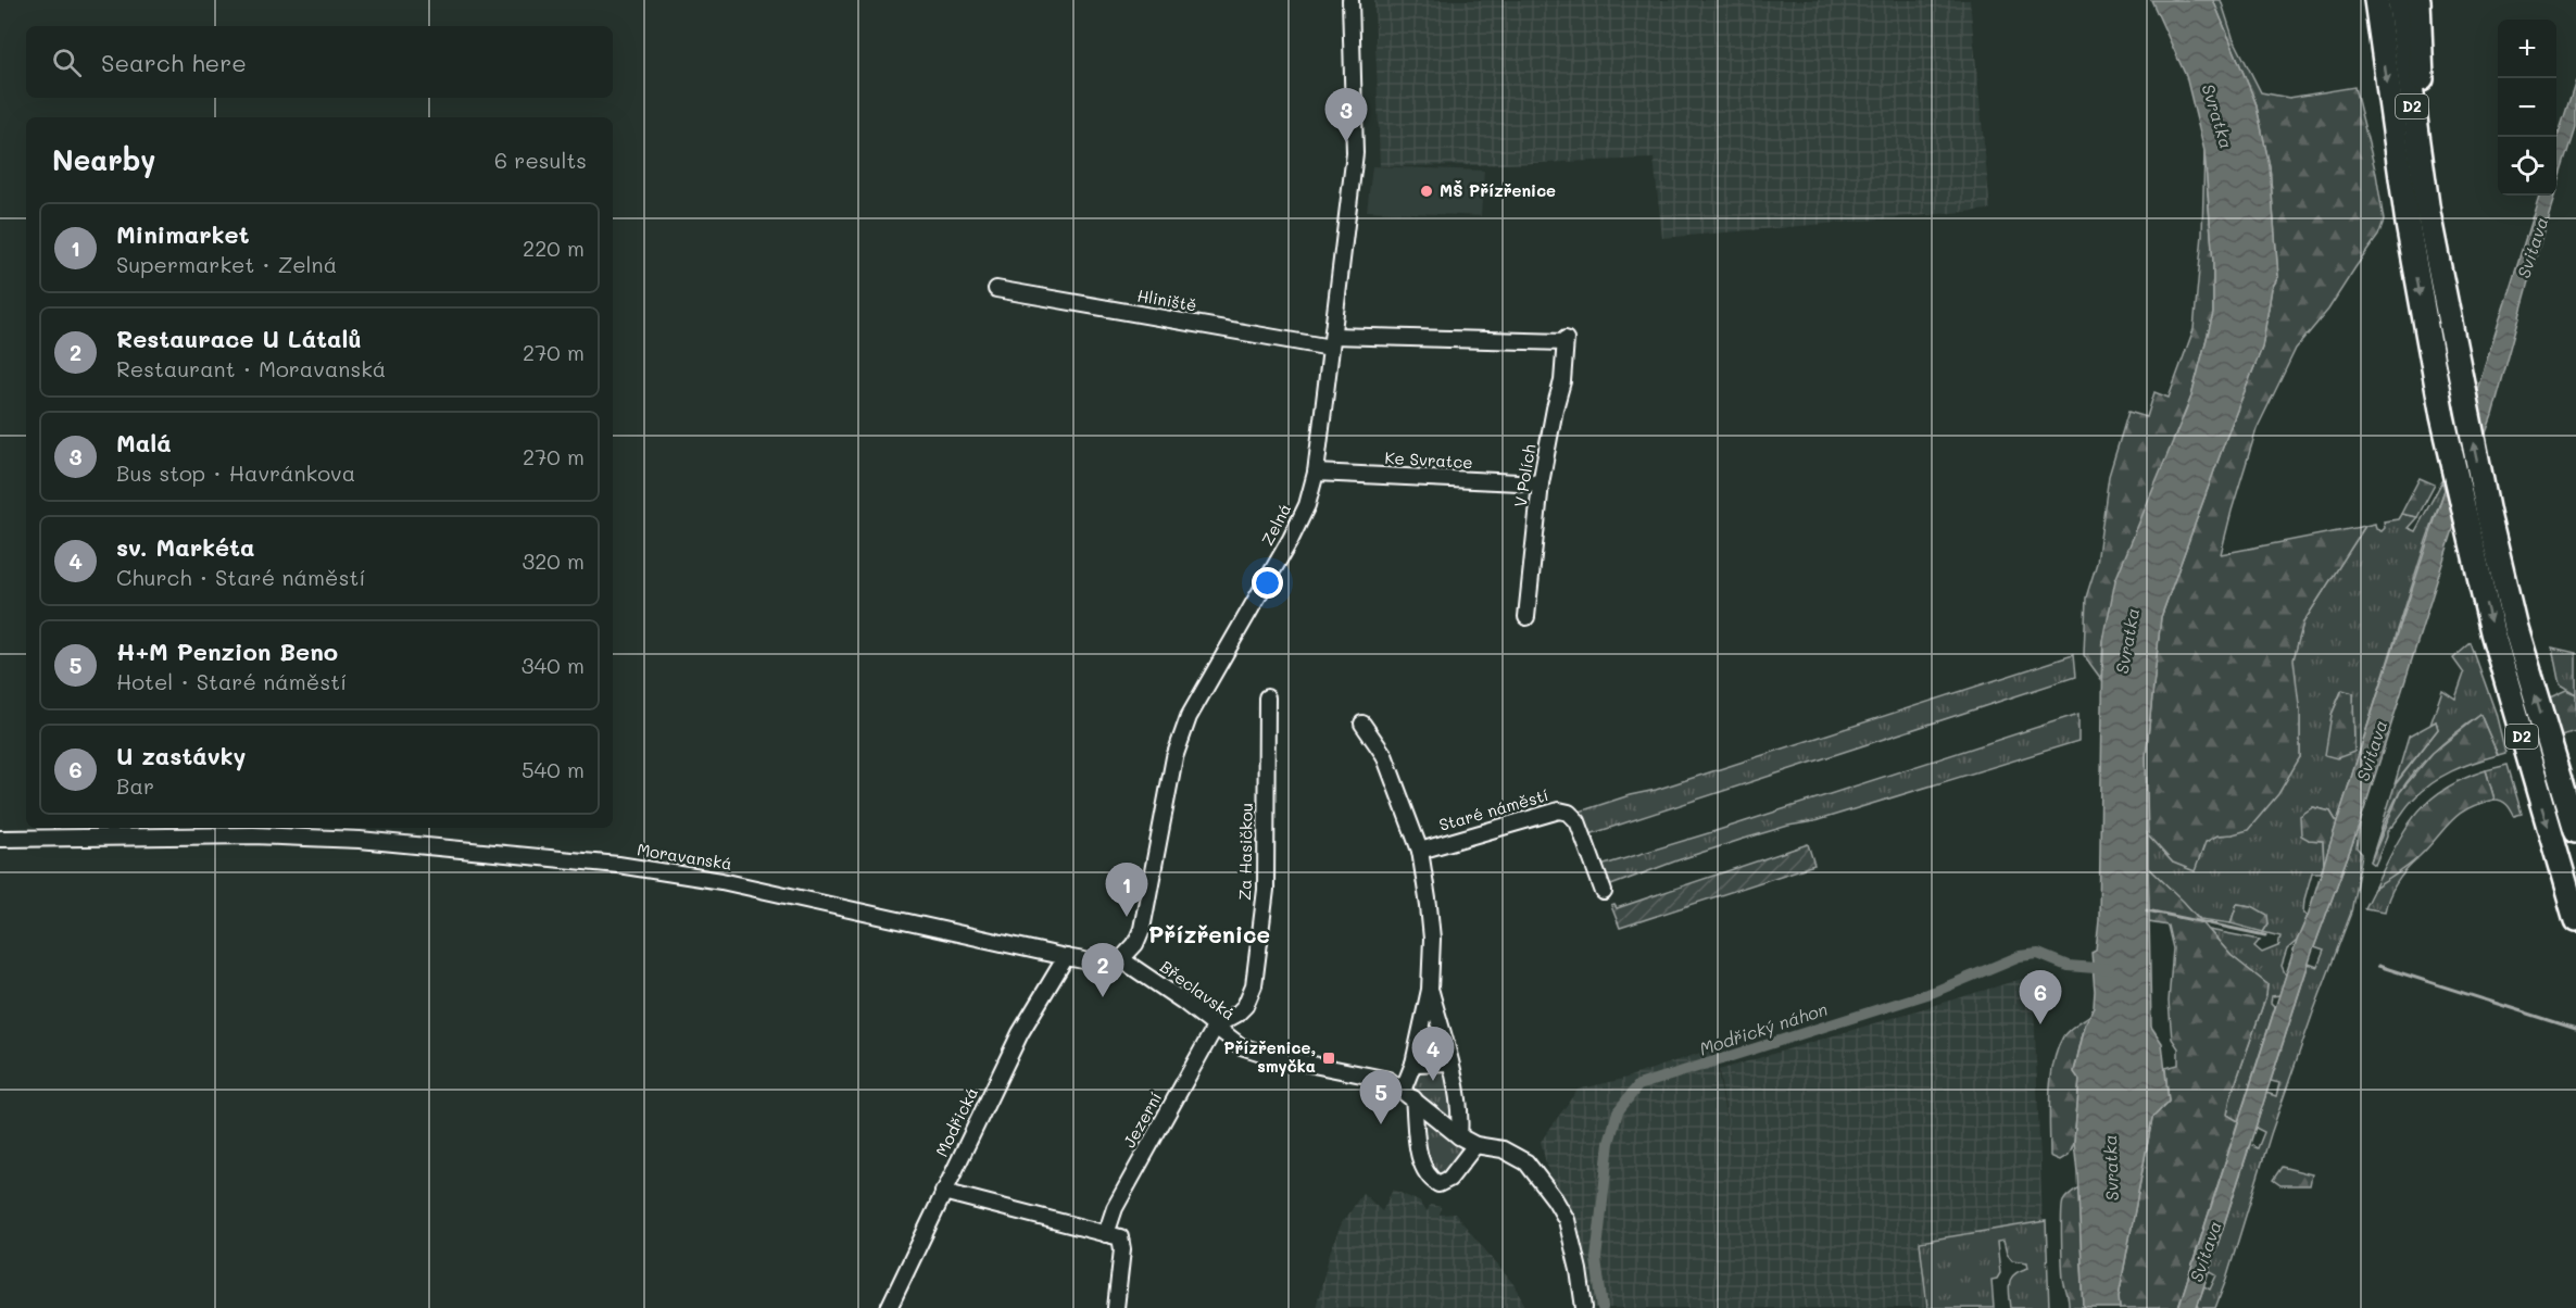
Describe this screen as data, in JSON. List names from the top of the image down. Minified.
{"streets":{"highway":["D2"],"street":["Hliniště","Ke Svratce","V Polích","Zelná","Staré náměstí","Za Hasičkou","Moravanská","Břeclavská","Jezerní","Modřická"]},"crossings":[["Hliniště","V Polích"],["Hliniště","Zelná"],["Ke Svratce","V Polích"],["Ke Svratce","Zelná"],["V Polích","Zelná"],["Zelná","Moravanská"],["Zelná","Břeclavská"],["Za Hasičkou","Břeclavská"],["Za Hasičkou","Jezerní"],["Moravanská","Břeclavská"],["Moravanská","Modřická"],["Břeclavská","Jezerní"]],"districts":["Přízřenice"],"water":["Svratka","Svitava","Modřický náhon"],"places":{"other":["MŠ Přízřenice"],"transit":["Přízřenice, smyčka"]},"page":{"map_buttons":["+","−"],"search":"Search here","pins":["3","1","2","6","4","5"],"heading":["Nearby","6 results"],"list":[{"mark":"1","name":"Minimarket","note":"Supermarket · Zelná","value":"220 m"},{"mark":"2","name":"Restaurace U Látalů","note":"Restaurant · Moravanská","value":"270 m"},{"mark":"3","name":"Malá","note":"Bus stop · Havránkova","value":"270 m"},{"mark":"4","name":"sv. Markéta","note":"Church · Staré náměstí","value":"320 m"},{"mark":"5","name":"H+M Penzion Beno","note":"Hotel · Staré náměstí","value":"340 m"},{"mark":"6","name":"U zastávky","note":"Bar","value":"540 m"}]}}
